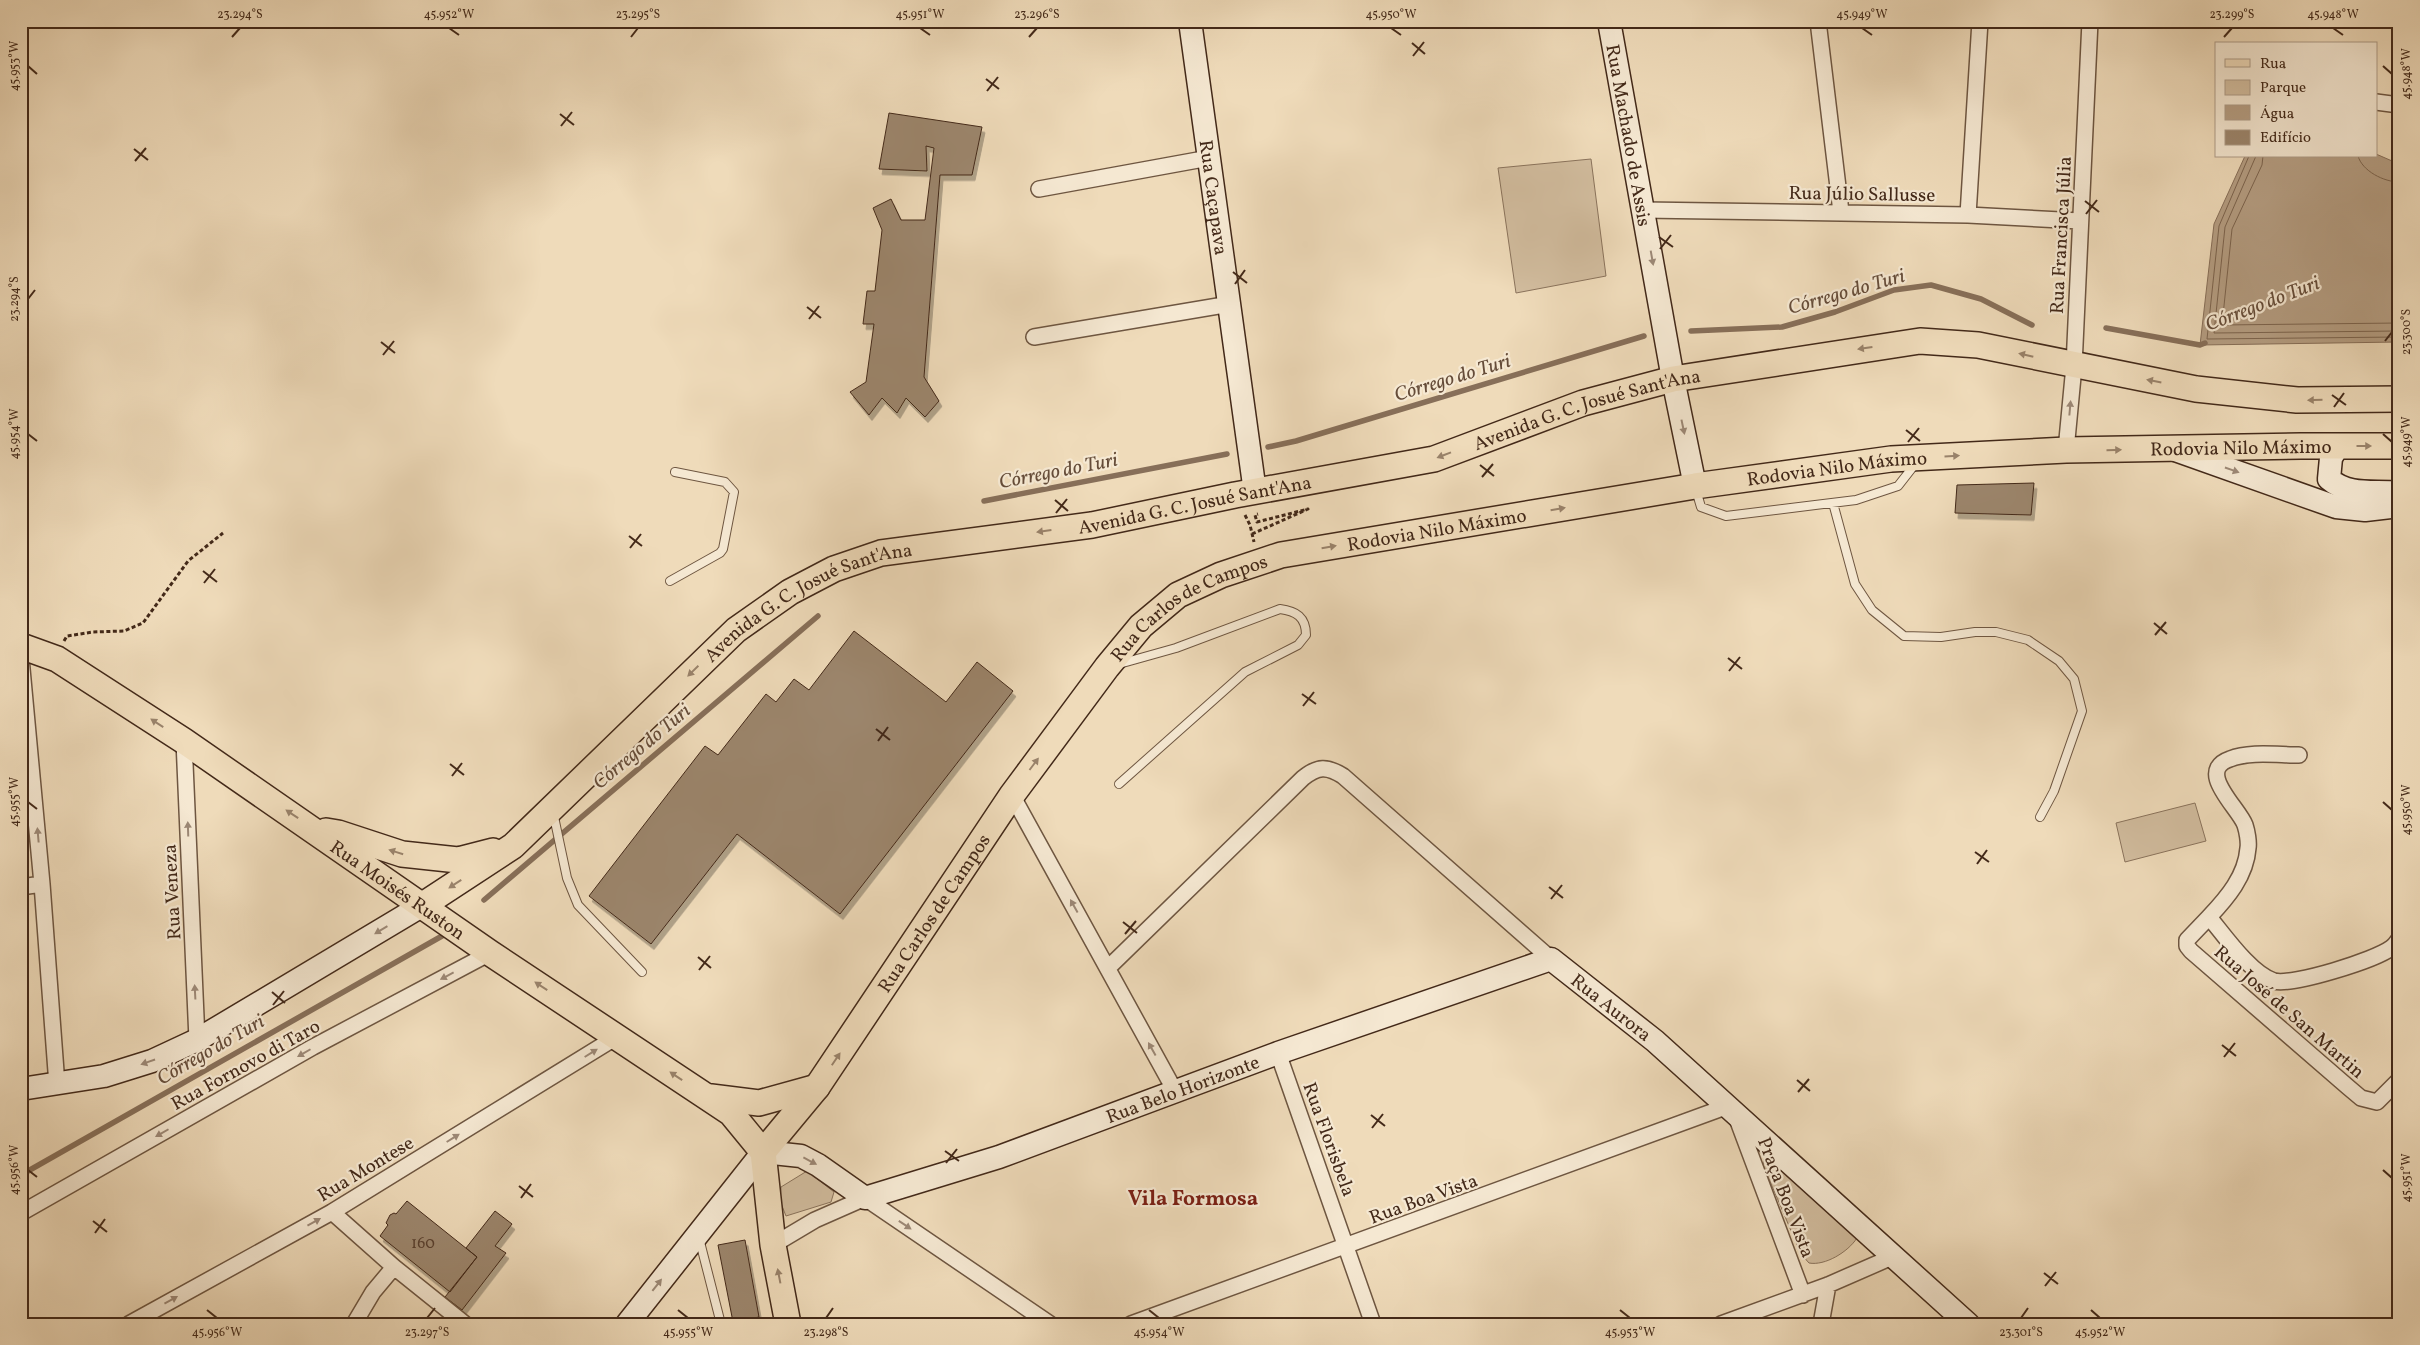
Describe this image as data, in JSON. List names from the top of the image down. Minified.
{"streets":{"main road":["Avenida G. C. Josué Sant'Ana","Rodovia Nilo Máximo","Rua Carlos de Campos","Rua Moisés Ruston"],"street":["Rua Machado de Assis","Rua Júlio Sallusse","Rua Caçapava","Rua Francisca Júlia","Rua Veneza","Rua Aurora","Rua José de San Martin","Rua Fornovo di Taro","Rua Belo Horizonte","Rua Florisbela","Rua Montese","Praça Boa Vista","Rua Boa Vista"]},"crossings":[["Rua Machado de Assis","Rua Júlio Sallusse"],["Rua Machado de Assis","Avenida G. C. Josué Sant'Ana"],["Rua Machado de Assis","Rodovia Nilo Máximo"],["Rua Júlio Sallusse","Rua Francisca Júlia"],["Rua Caçapava","Avenida G. C. Josué Sant'Ana"],["Rua Francisca Júlia","Avenida G. C. Josué Sant'Ana"],["Rua Francisca Júlia","Rodovia Nilo Máximo"],["Avenida G. C. Josué Sant'Ana","Rua Moisés Ruston"],["Rodovia Nilo Máximo","Rua Carlos de Campos"],["Rua Carlos de Campos","Rua Moisés Ruston"],["Rua Moisés Ruston","Rua Veneza"],["Rua Moisés Ruston","Rua Fornovo di Taro"],["Rua Moisés Ruston","Rua Montese"],["Rua Aurora","Rua Belo Horizonte"],["Rua Aurora","Praça Boa Vista"],["Rua Aurora","Rua Boa Vista"],["Rua Belo Horizonte","Rua Florisbela"],["Rua Florisbela","Rua Boa Vista"],["Praça Boa Vista","Rua Boa Vista"]],"one_way":["Rua Machado de Assis","Avenida G. C. Josué Sant'Ana","Rodovia Nilo Máximo","Rua Carlos de Campos","Rua Moisés Ruston","Rua Veneza","Rua Montese"],"districts":["Vila Formosa"],"water":["Córrego do Turi"],"house_numbers":["160"],"legend":["Rua","Parque","Água","Edifício"],"coordinates":["23.294°S","45.952°W","23.295°S","45.951°W","23.296°S","45.950°W","45.949°W","23.299°S","45.948°W","45.953°W","23.300°S","45.954°W","45.955°W","45.956°W","23.297°S","23.298°S","23.301°S"]}
